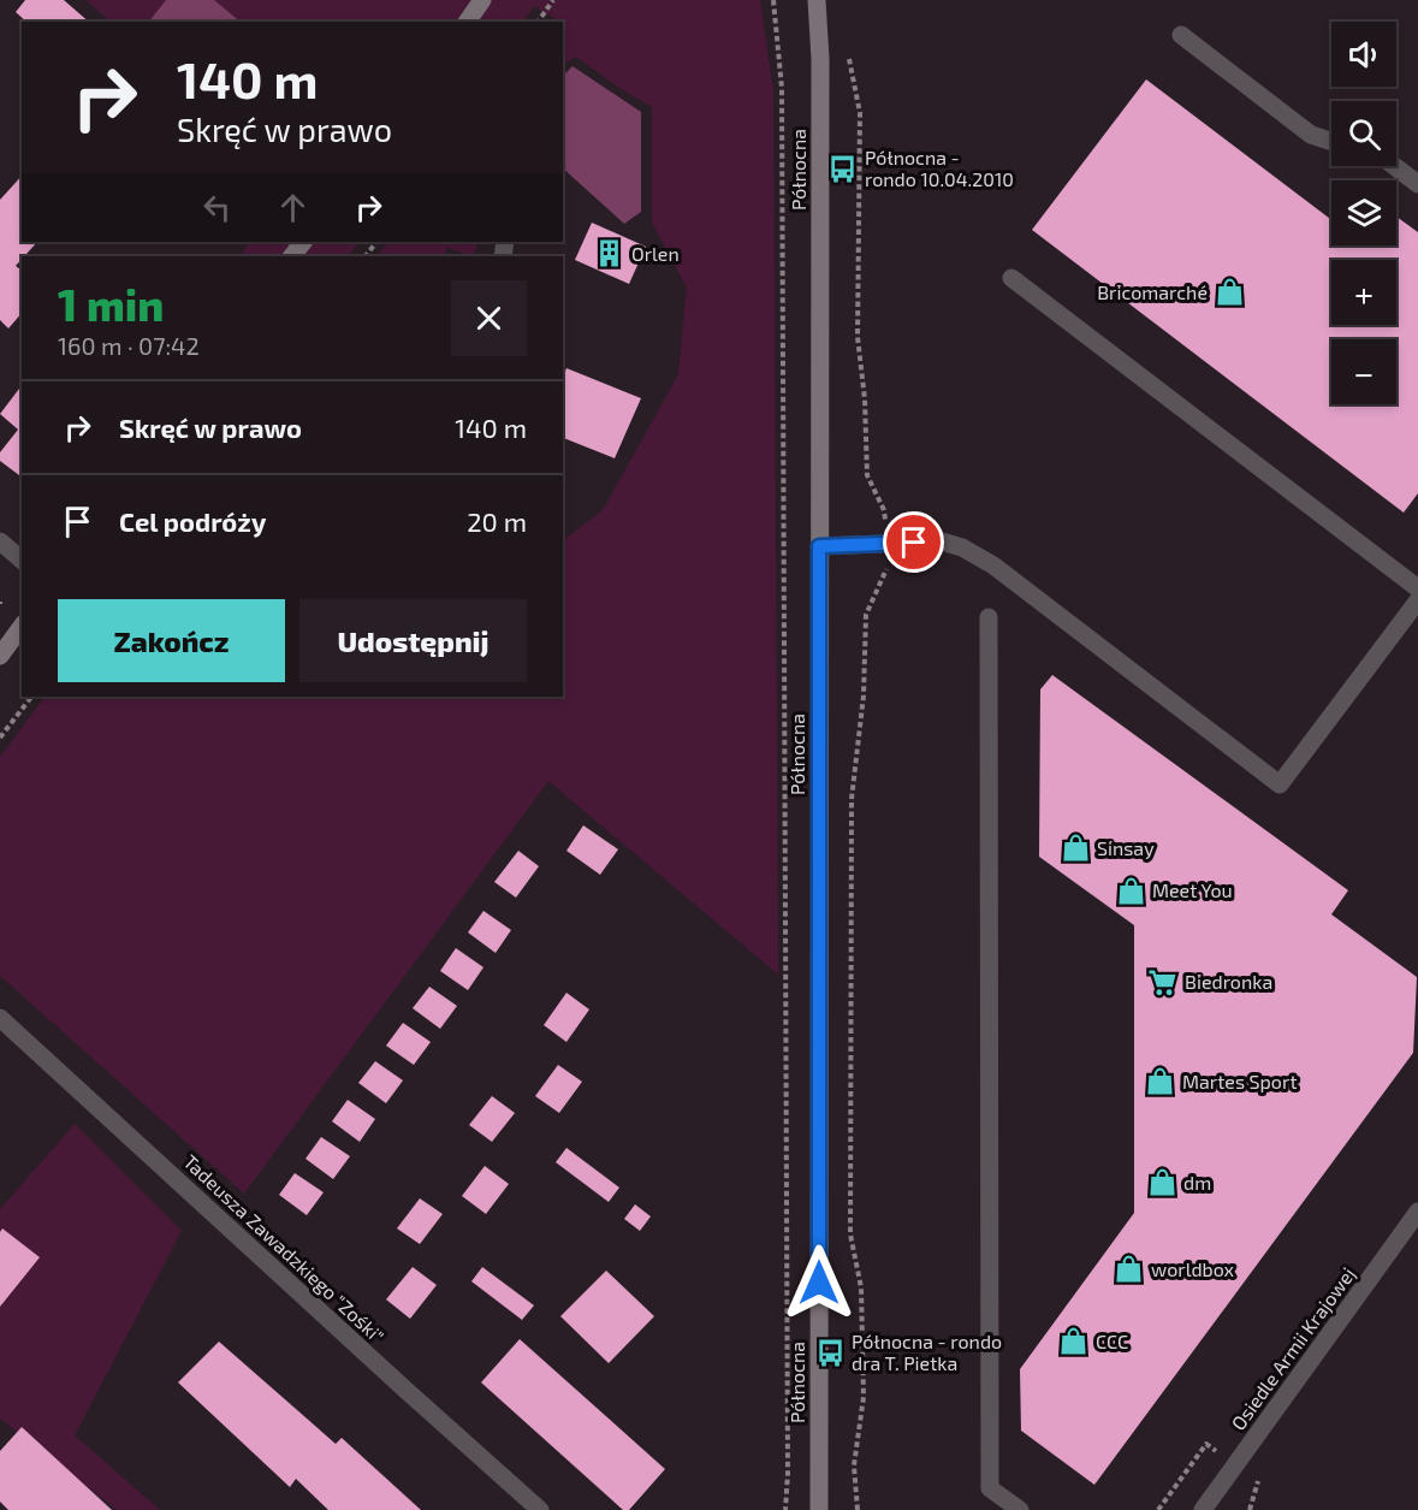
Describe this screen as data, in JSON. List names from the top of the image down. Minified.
{"streets":{"street":["Północna","Tadeusza Zawadzkiego \"Zośki\"","Osiedle Armii Krajowej"]},"places":{"bus stop":["Północna - rondo 10.04.2010","Północna - rondo dra T. Pietka"],"building":["Orlen"],"shop":["Bricomarché","Sinsay","Meet You","Martes Sport","dm","worldbox","CCC"],"supermarket":["Biedronka"]},"page":{"map_buttons":["+","−"],"turn":["140 m","Skręć w prawo"],"heading":["1 min","160 m · 07:42"],"list":[{"name":"Skręć w prawo","value":"140 m"},{"name":"Cel podróży","value":"20 m"}],"buttons":["Zakończ","Udostępnij"]}}
